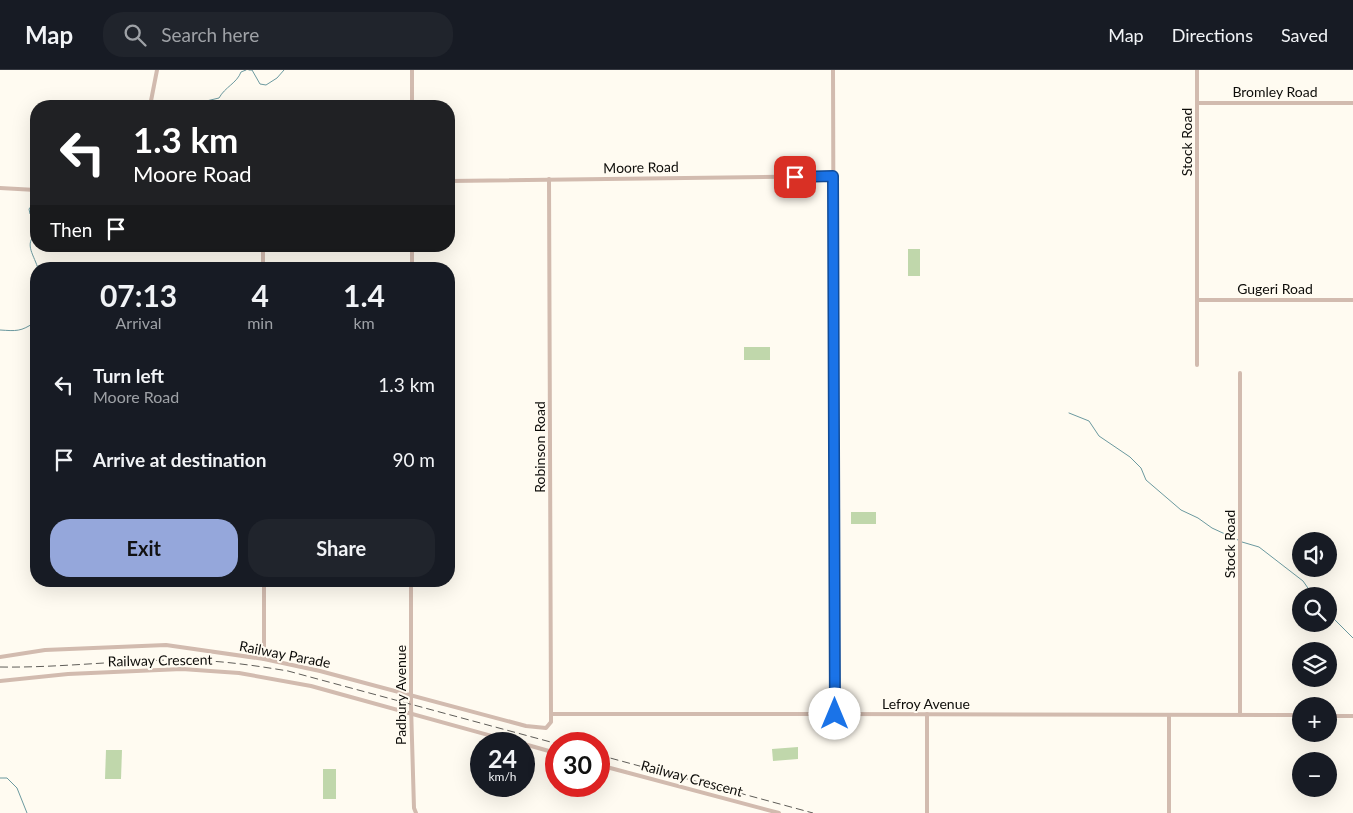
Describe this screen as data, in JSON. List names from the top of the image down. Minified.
{"streets":{"street":["Bromley Road","Stock Road","Moore Road","Gugeri Road","Robinson Road","Railway Parade","Railway Crescent","Padbury Avenue","Lefroy Avenue"]},"crossings":[["Bromley Road","Stock Road"],["Stock Road","Gugeri Road"],["Stock Road","Lefroy Avenue"],["Moore Road","Robinson Road"],["Robinson Road","Railway Parade"],["Robinson Road","Lefroy Avenue"],["Railway Parade","Padbury Avenue"],["Railway Parade","Lefroy Avenue"],["Railway Crescent","Padbury Avenue"]],"page":{"header":"Map","search":"Search here","nav":["Map","Directions","Saved"],"turn":["1.3 km","Moore Road"],"then":"Then","eta":["07:13","Arrival","4","min","1.4","km"],"list":[{"name":"Turn left","note":"Moore Road","value":"1.3 km"},{"name":"Arrive at destination","value":"90 m"}],"buttons":["Exit","Share"],"map_buttons":["+","−"],"speed":"24 km/h","limit":"30"}}
